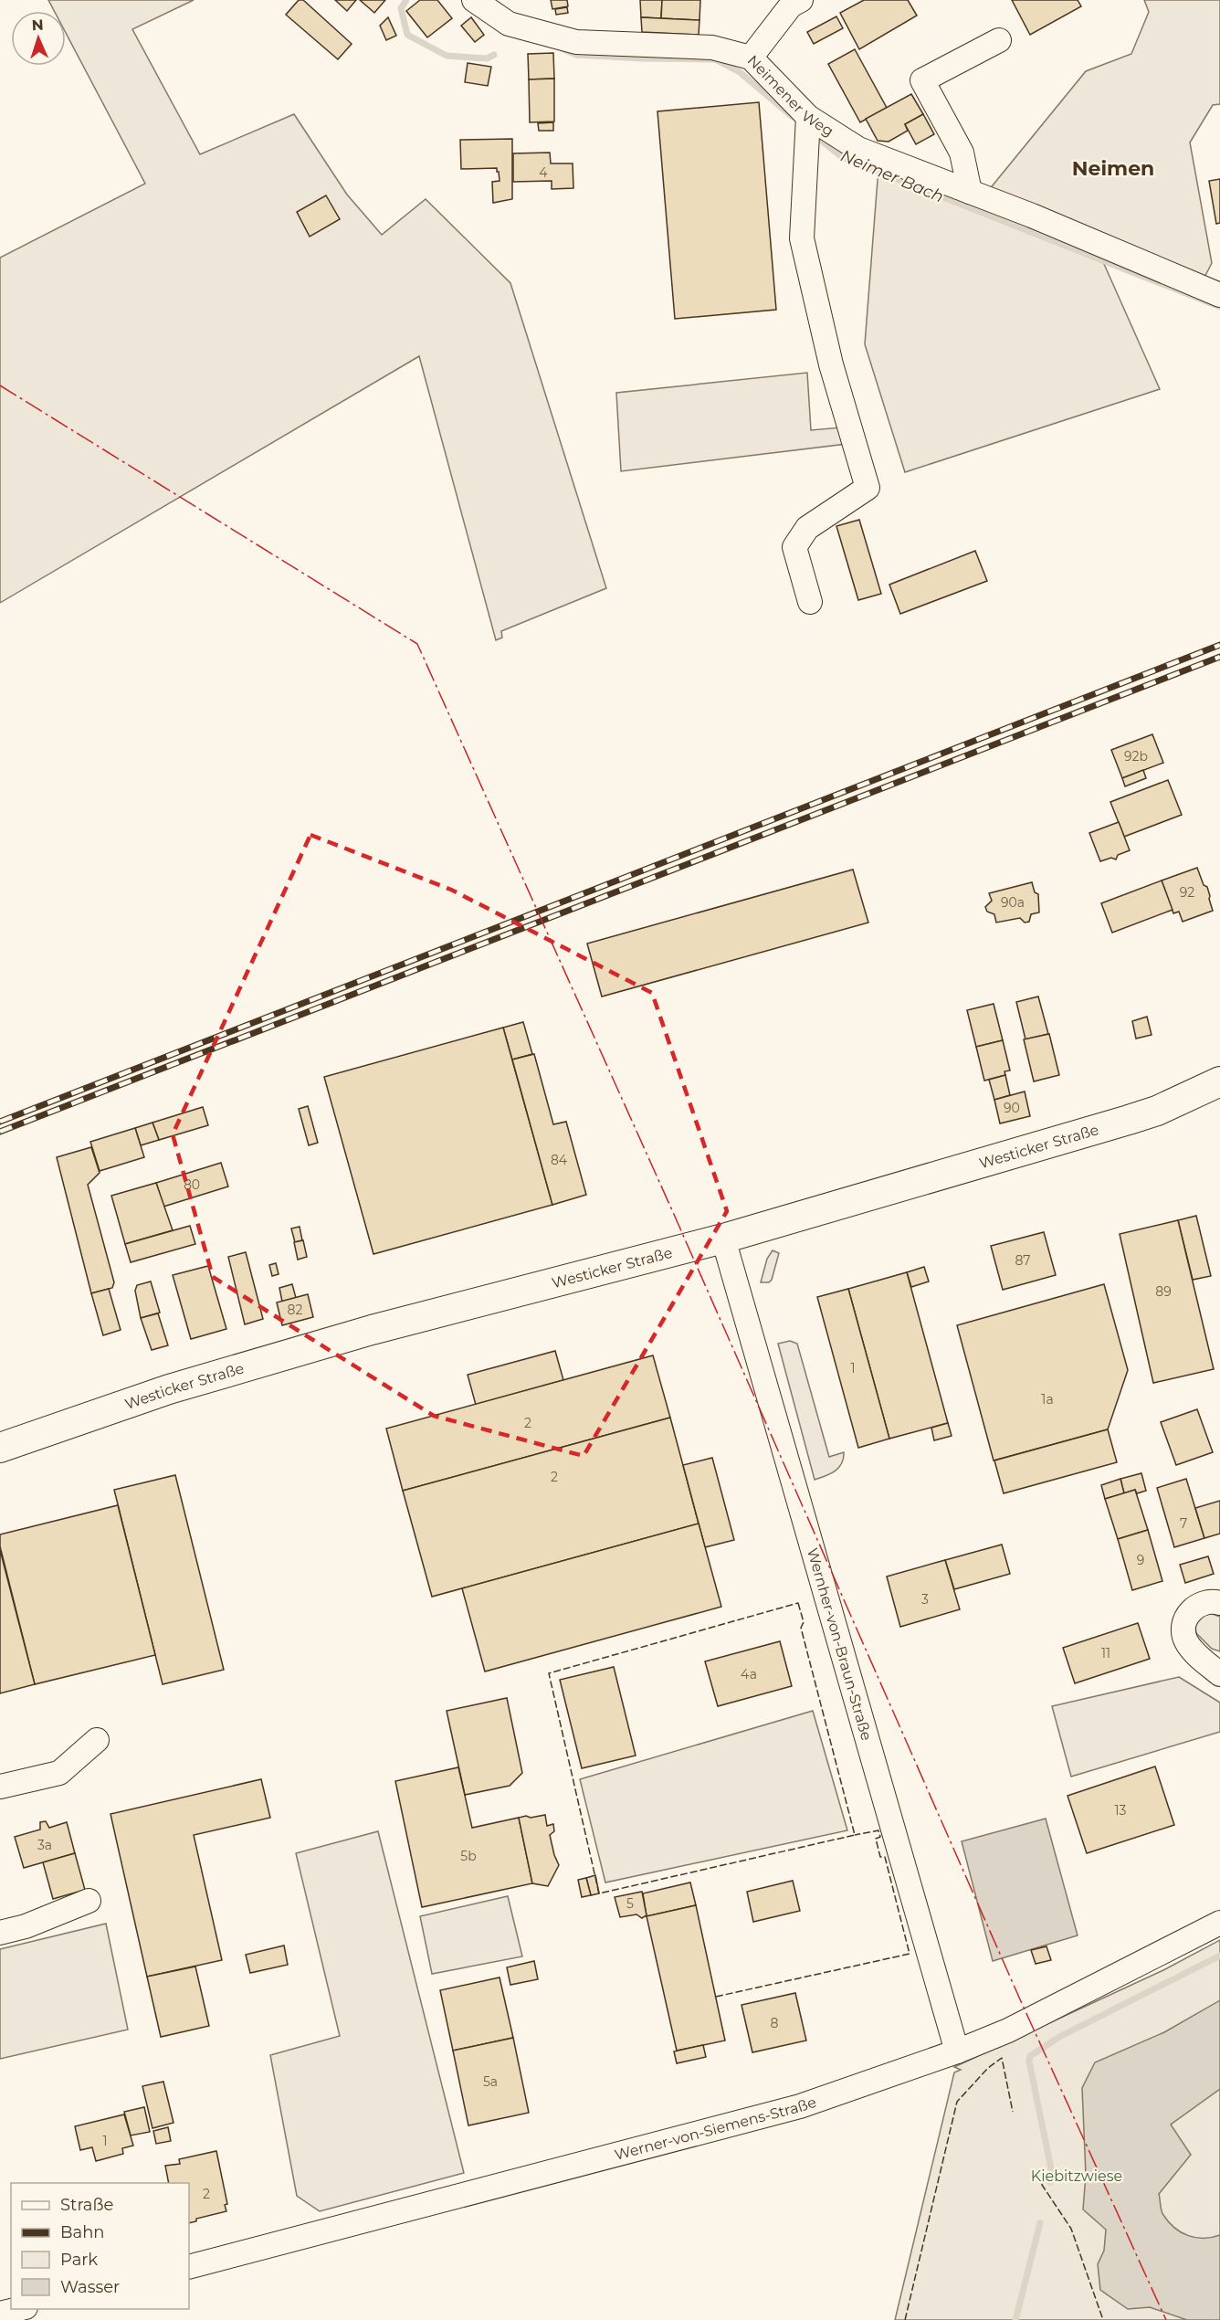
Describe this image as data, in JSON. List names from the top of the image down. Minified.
{"streets":{"main road":["Westicker Straße"],"street":["Neimener Weg","Wernher-von-Braun-Straße","Werner-von-Siemens-Straße"]},"crossings":[["Westicker Straße","Wernher-von-Braun-Straße"],["Wernher-von-Braun-Straße","Werner-von-Siemens-Straße"]],"districts":["Neimen"],"water":["Neimer Bach"],"parks":["Kiebitzwiese"],"house_numbers":["4","92b","92","90a","90","84","80","87","89","82","1","1a","2","2","7","9","3","11","4a","13","3a","5b","5","8","5a","1","2"],"legend":["Straße","Bahn","Park","Wasser"],"north":"top"}
